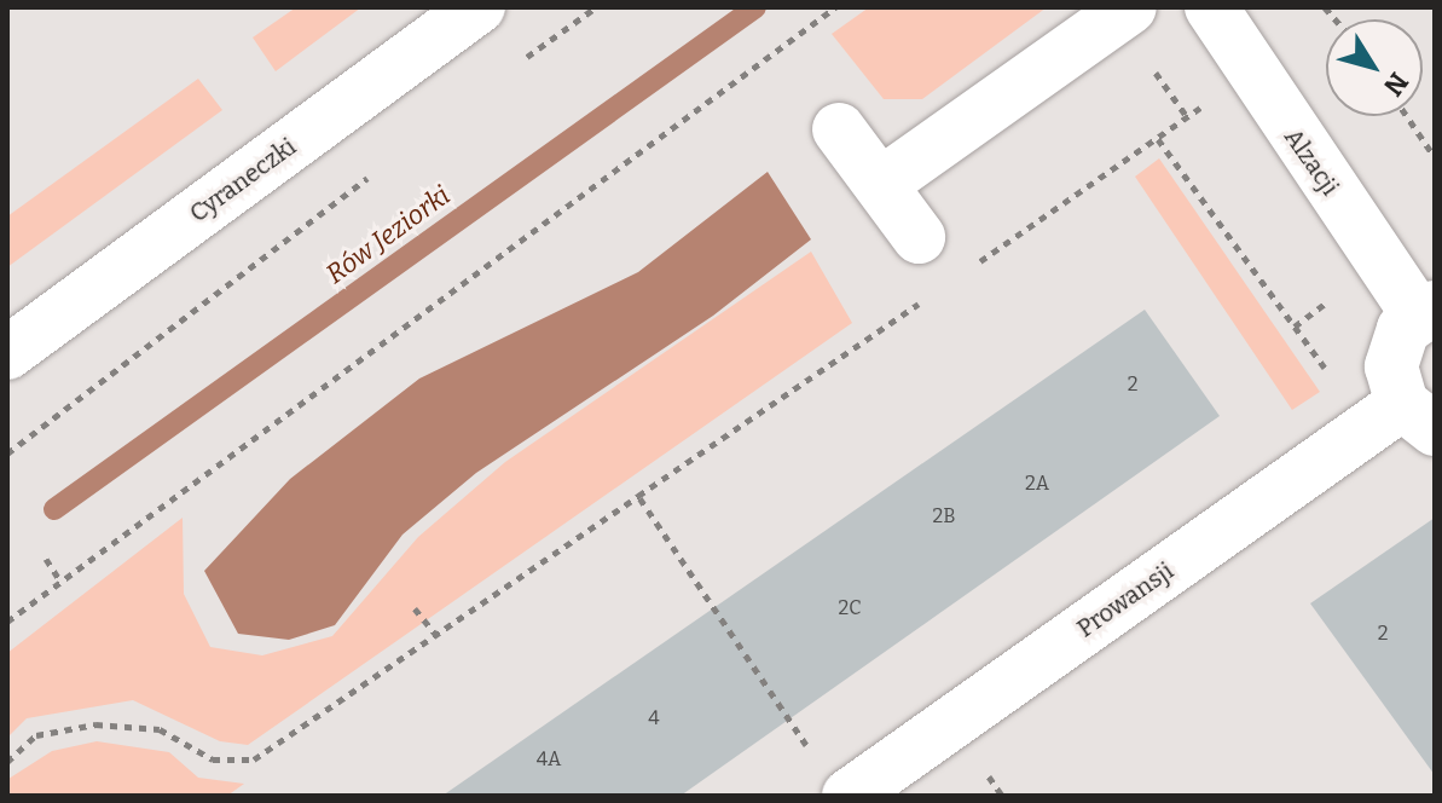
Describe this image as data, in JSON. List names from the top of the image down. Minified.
{"streets":{"street":["Alzacji","Cyraneczki","Prowansji"]},"water":["Rów Jeziorki"],"house_numbers":["2","2A","2B","2C","2","4","4A"],"north":"bottom right"}
